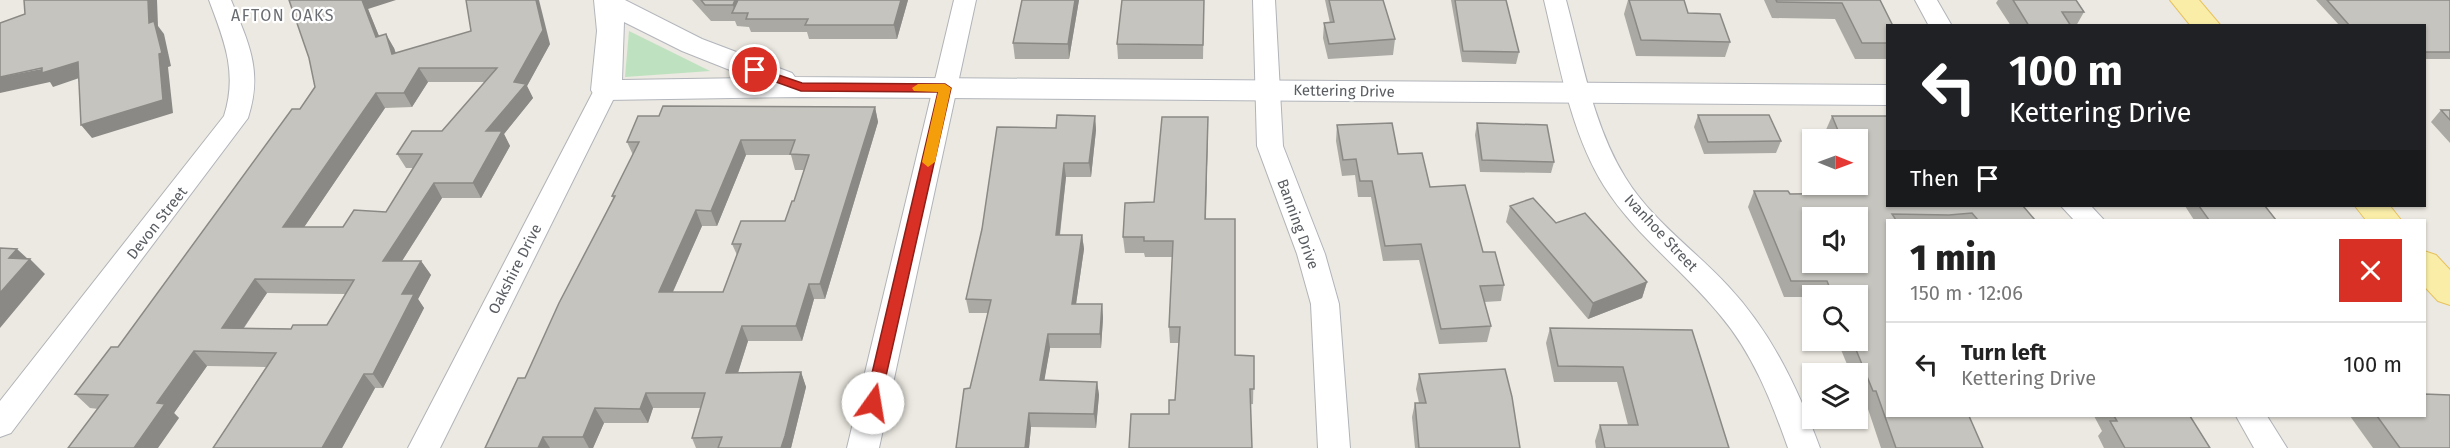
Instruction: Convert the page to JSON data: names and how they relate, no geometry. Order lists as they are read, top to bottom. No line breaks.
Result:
{"streets":{"street":["Kettering Drive","Devon Street","Banning Drive","Ivanhoe Street","Oakshire Drive"]},"crossings":[["Kettering Drive","Banning Drive"],["Kettering Drive","Ivanhoe Street"],["Kettering Drive","Oakshire Drive"]],"districts":["AFTON OAKS"],"north":"right","page":{"turn":["100 m","Kettering Drive"],"then":"Then","heading":["1 min","150 m · 12:06"],"list":[{"name":"Turn left","note":"Kettering Drive","value":"100 m"}]}}
